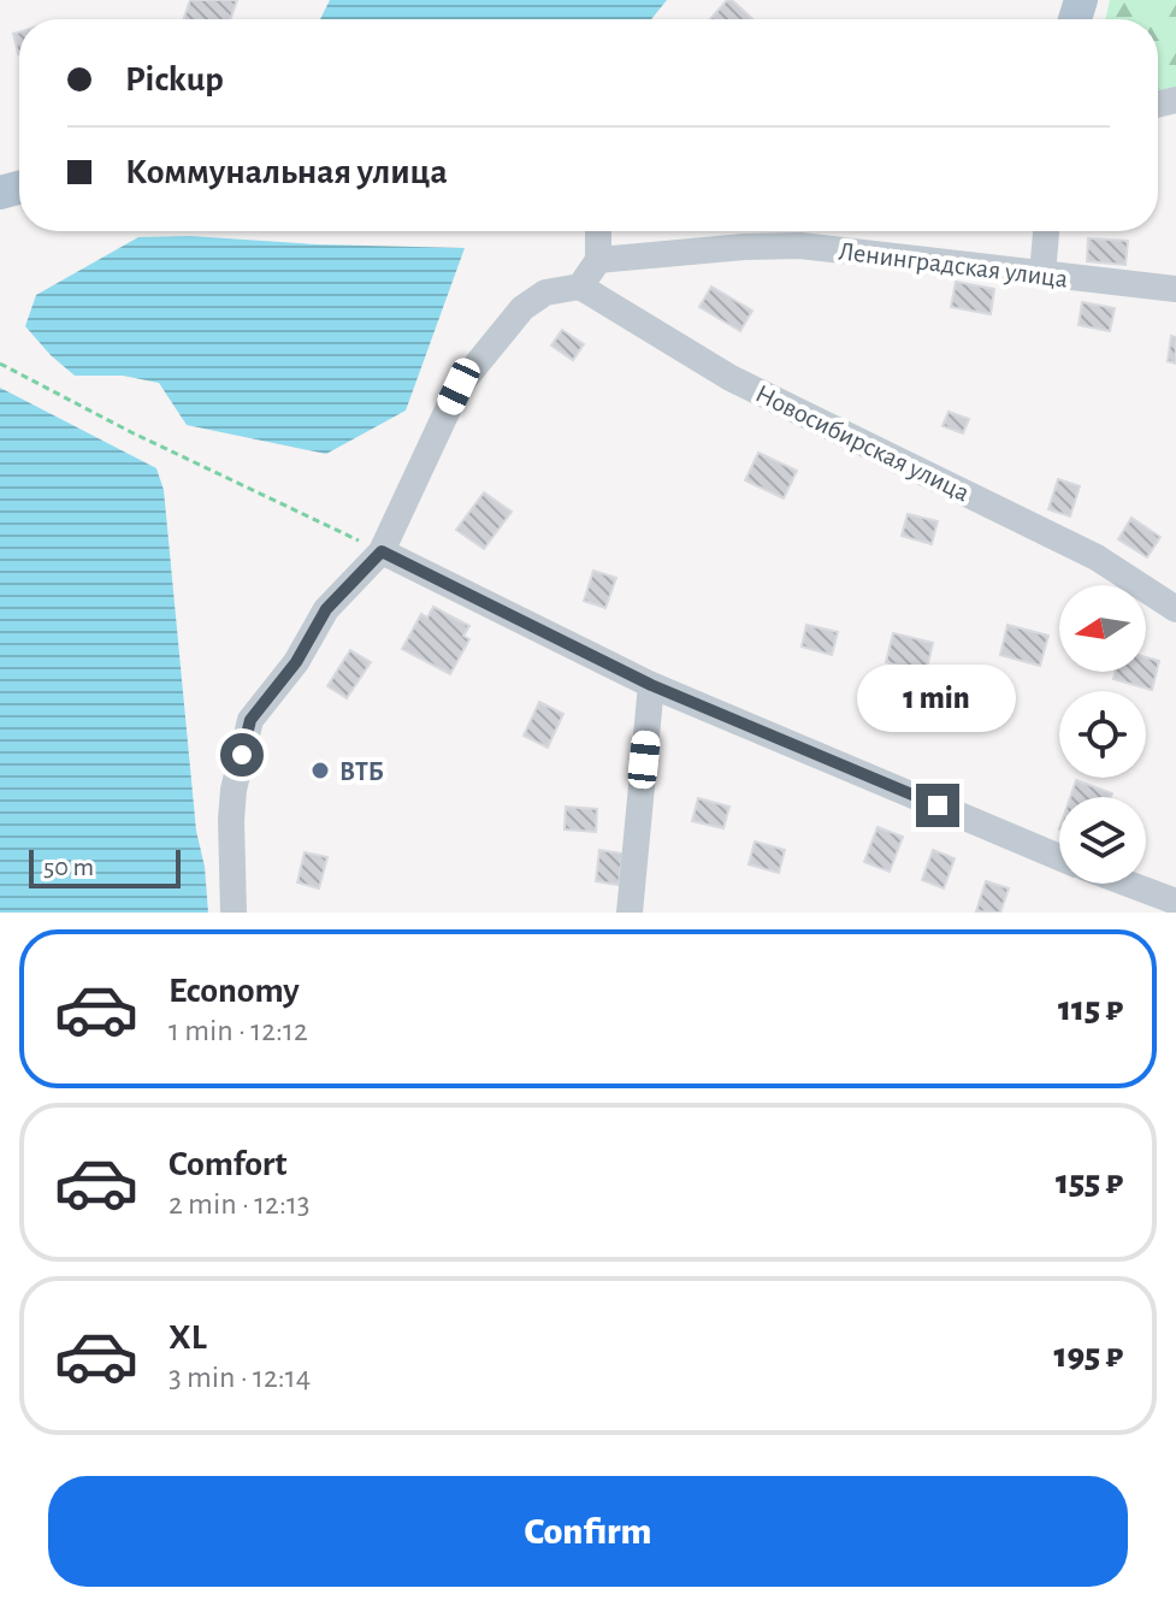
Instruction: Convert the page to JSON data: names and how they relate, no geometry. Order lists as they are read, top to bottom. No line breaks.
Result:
{"streets":{"street":["Ленинградская улица","Новосибирская улица"]},"places":["ВТБ"],"scale_bar":"50 m","north":"left","page":{"banner":["Pickup","Коммунальная улица"],"bubble":"1 min","scale":"50 m","list":[{"name":"Economy","note":"1 min · 12:12","value":"115 ₽"},{"name":"Comfort","note":"2 min · 12:13","value":"155 ₽"},{"name":"XL","note":"3 min · 12:14","value":"195 ₽"}],"buttons":"Confirm"}}
